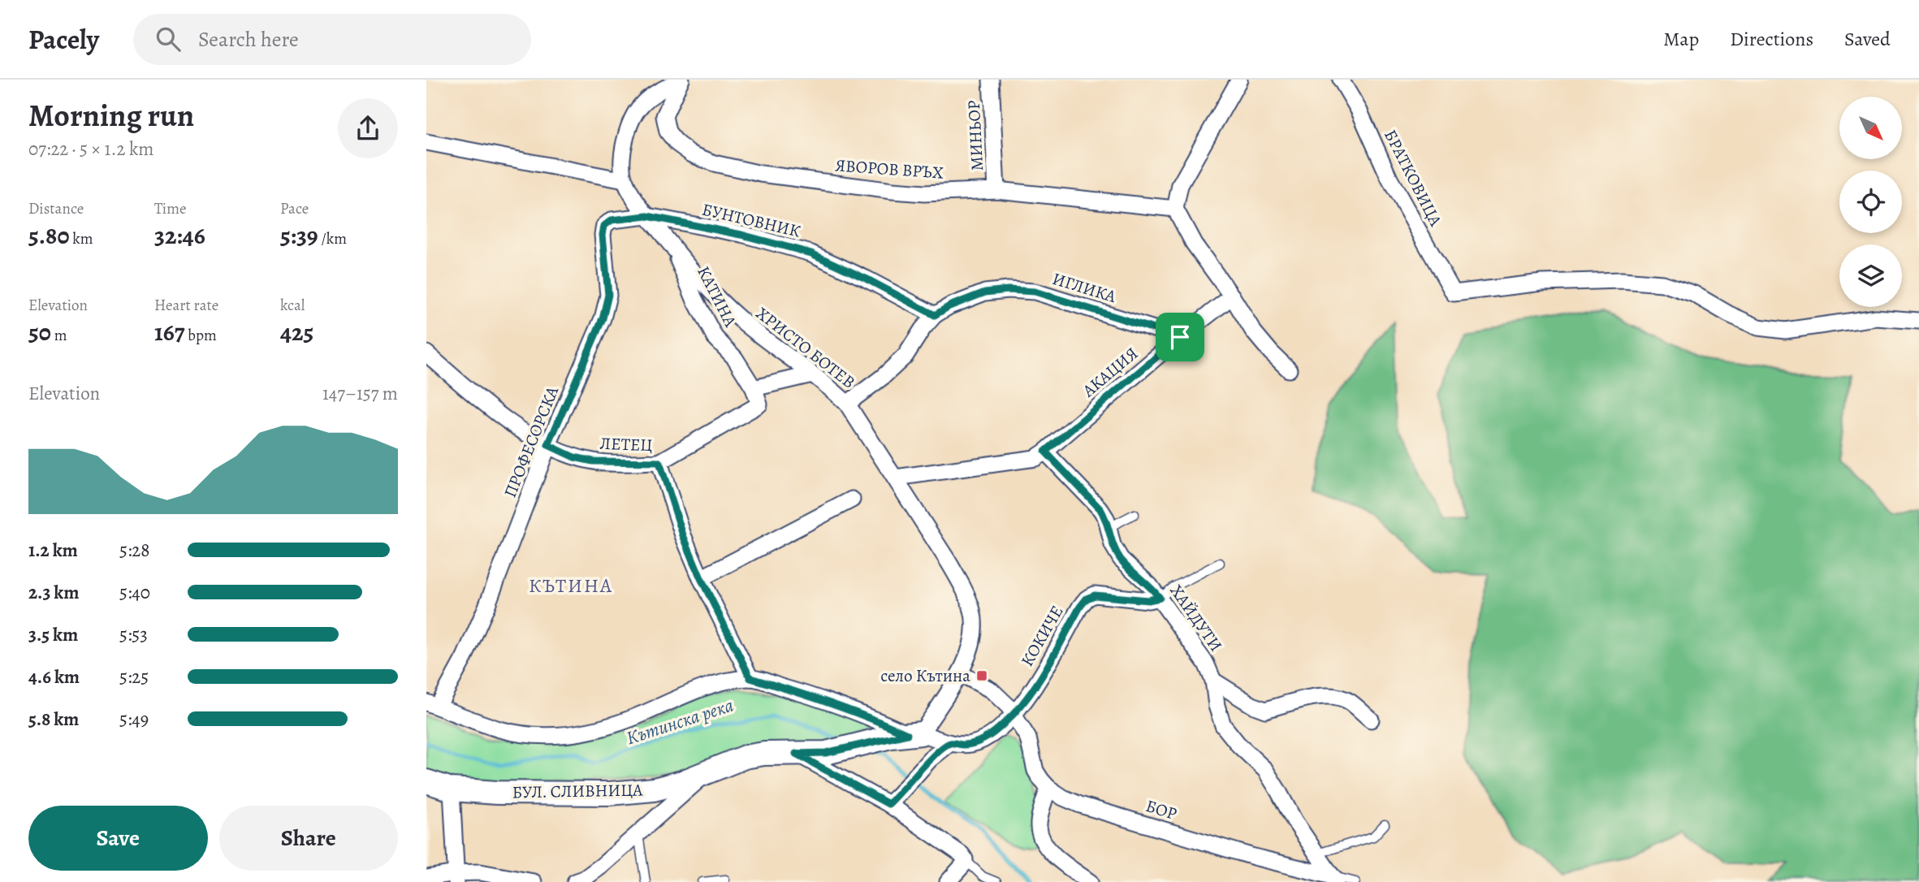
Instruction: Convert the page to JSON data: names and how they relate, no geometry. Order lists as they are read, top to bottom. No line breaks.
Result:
{"streets":{"street":["МИНЬОР","ЯВОРОВ ВРЪХ","БРАТКОВИЦА","БУНТОВНИК","ИГЛИКА","КАТИНА","ХРИСТО БОТЕВ","АКАЦИЯ","ПРОФЕСОРСКА","ЛЕТЕЦ","ХАЙДУТИ","КОКИЧЕ","БУЛ. СЛИВНИЦА","БОР"]},"crossings":[["МИНЬОР","ЯВОРОВ ВРЪХ"],["БУНТОВНИК","ИГЛИКА"],["БУНТОВНИК","ХРИСТО БОТЕВ"],["БУНТОВНИК","ПРОФЕСОРСКА"],["ИГЛИКА","ХРИСТО БОТЕВ"],["ИГЛИКА","АКАЦИЯ"],["КАТИНА","ХРИСТО БОТЕВ"],["ХРИСТО БОТЕВ","АКАЦИЯ"],["ХРИСТО БОТЕВ","ПРОФЕСОРСКА"],["АКАЦИЯ","ХАЙДУТИ"],["ПРОФЕСОРСКА","ЛЕТЕЦ"],["ХАЙДУТИ","КОКИЧЕ"],["ХАЙДУТИ","БОР"],["КОКИЧЕ","БОР"]],"districts":["КЪТИНА"],"water":["Кътинска река"],"places":{"transit":["село Кътина"]},"north":"bottom right","page":{"header":"Pacely","search":"Search here","nav":["Map","Directions","Saved"],"heading":["Morning run","07:22 · 5 × 1.2 km"],"stats":[["Distance","5.80 km"],["Time","32:46"],["Pace","5:39 /km"],["Elevation","50 m"],["Heart rate","167 bpm"],["kcal","425"]],"chart":["Elevation","147–157 m"],"list":[{"name":"1.2 km","note":"5:28"},{"name":"2.3 km","note":"5:40"},{"name":"3.5 km","note":"5:53"},{"name":"4.6 km","note":"5:25"},{"name":"5.8 km","note":"5:49"}],"buttons":["Save","Share"]}}
